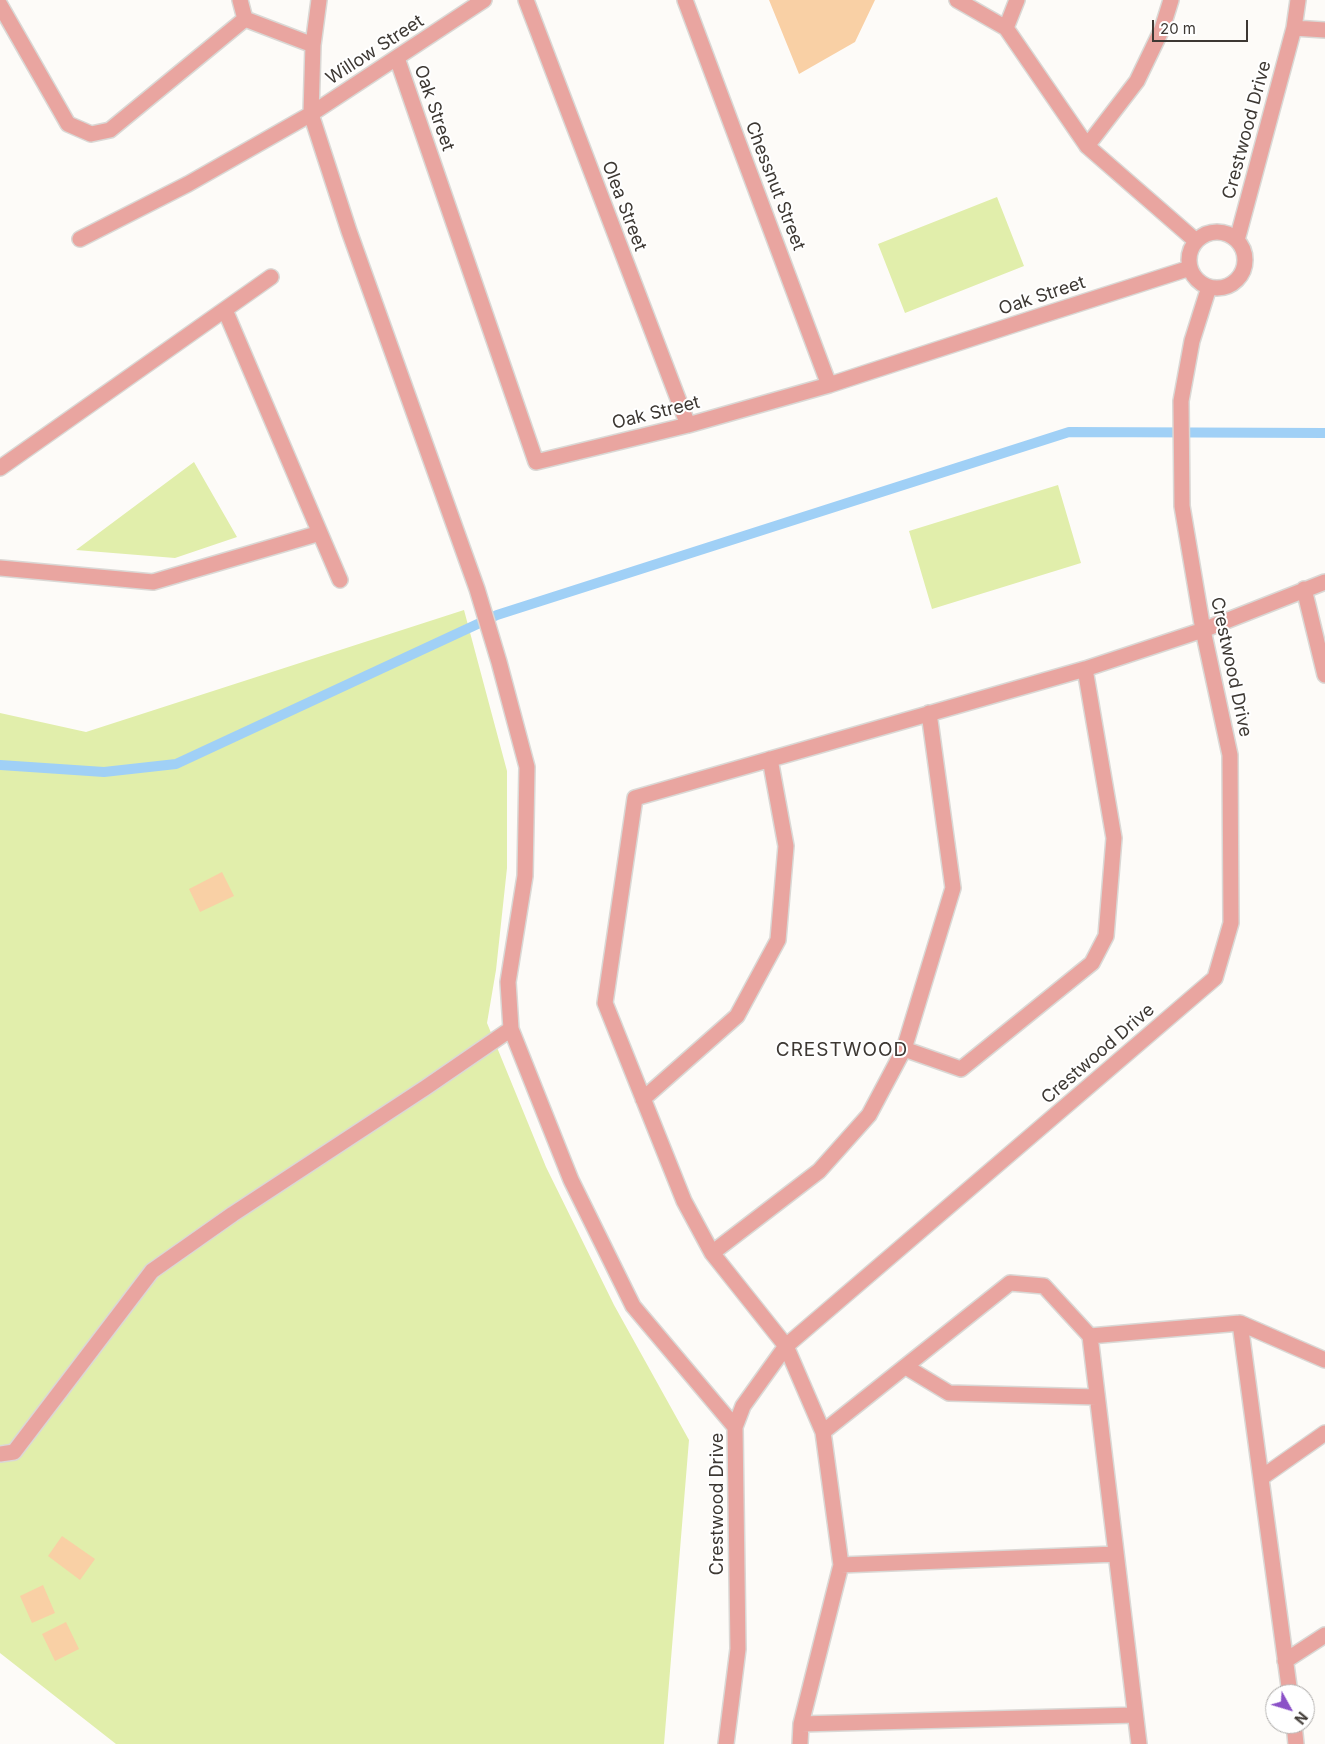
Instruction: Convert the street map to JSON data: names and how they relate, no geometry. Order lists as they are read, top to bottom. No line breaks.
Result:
{"streets":{"street":["Willow Street","Oak Street","Crestwood Drive","Chessnut Street","Olea Street"]},"crossings":[["Willow Street","Oak Street"],["Oak Street","Crestwood Drive"],["Oak Street","Chessnut Street"],["Oak Street","Olea Street"]],"districts":["CRESTWOOD"],"scale_bar":"20 m","north":"bottom right"}
